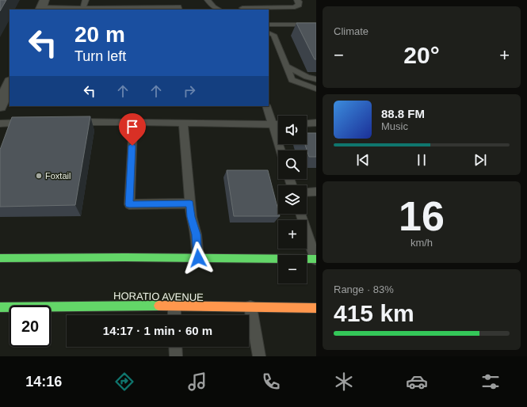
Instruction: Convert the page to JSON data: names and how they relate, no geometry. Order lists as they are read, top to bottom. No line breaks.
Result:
{"streets":{"main road":["HORATIO AVENUE"]},"places":["Foxtail"],"page":{"tile":["Climate",["16","km/h"],["Range · 83%","415 km"]],"turn":["20 m","Turn left"],"heat":["−","20°","+"],"song":["88.8 FM","Music"],"map_buttons":["+","−"],"limit":"20","trip":"14:17 · 1 min · 60 m","tabs":"14:16"}}
